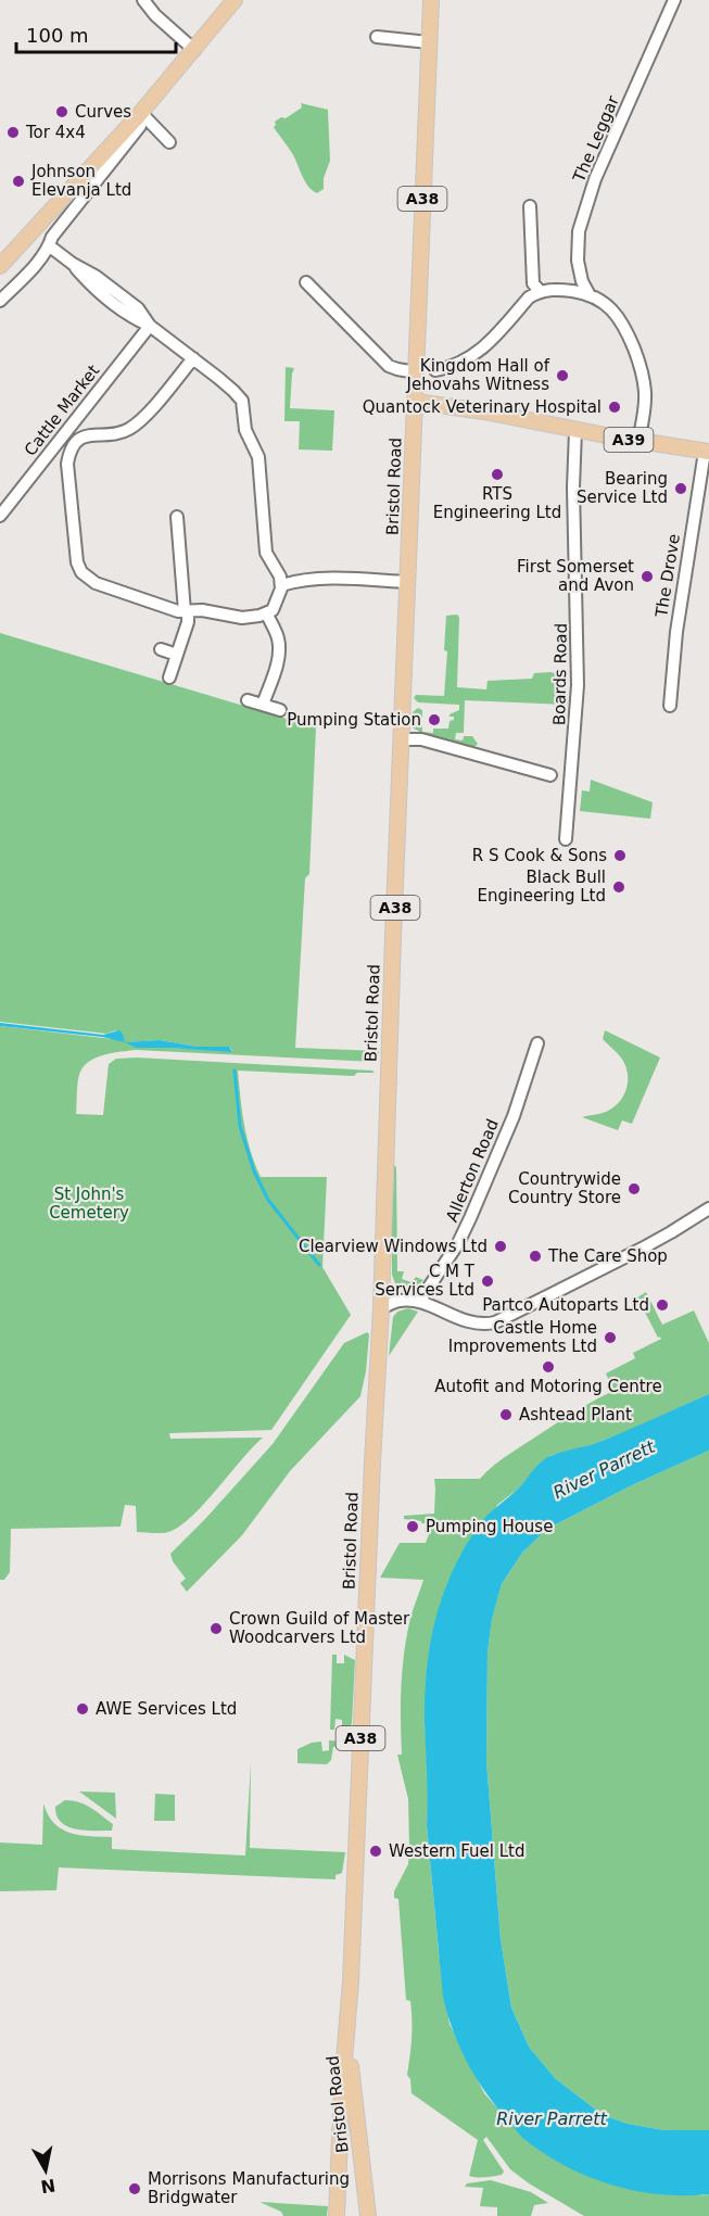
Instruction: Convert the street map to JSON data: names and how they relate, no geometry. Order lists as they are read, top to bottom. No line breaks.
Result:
{"streets":{"main road":["A38","A39","Bristol Road","The Drove"],"street":["The Leggar","Cattle Market","Boards Road","Allerton Road"]},"crossings":[["Bristol Road","The Drove"],["The Drove","Boards Road"]],"water":["River Parrett"],"parks":["St John's Cemetery"],"places":["Curves","Tor 4x4","Johnson Elevanja Ltd","Kingdom Hall of Jehovahs Witness","Quantock Veterinary Hospital","RTS Engineering Ltd","Bearing Service Ltd","First Somerset and Avon","Pumping Station","R S Cook & Sons","Black Bull Engineering Ltd","Countrywide Country Store","Clearview Windows Ltd","The Care Shop","C M T Services Ltd","Partco Autoparts Ltd","Castle Home Improvements Ltd","Autofit and Motoring Centre","Ashtead Plant","Pumping House","Crown Guild of Master Woodcarvers Ltd","AWE Services Ltd","Western Fuel Ltd","Morrisons Manufacturing Bridgwater"],"scale_bar":"100 m","north":"bottom"}
